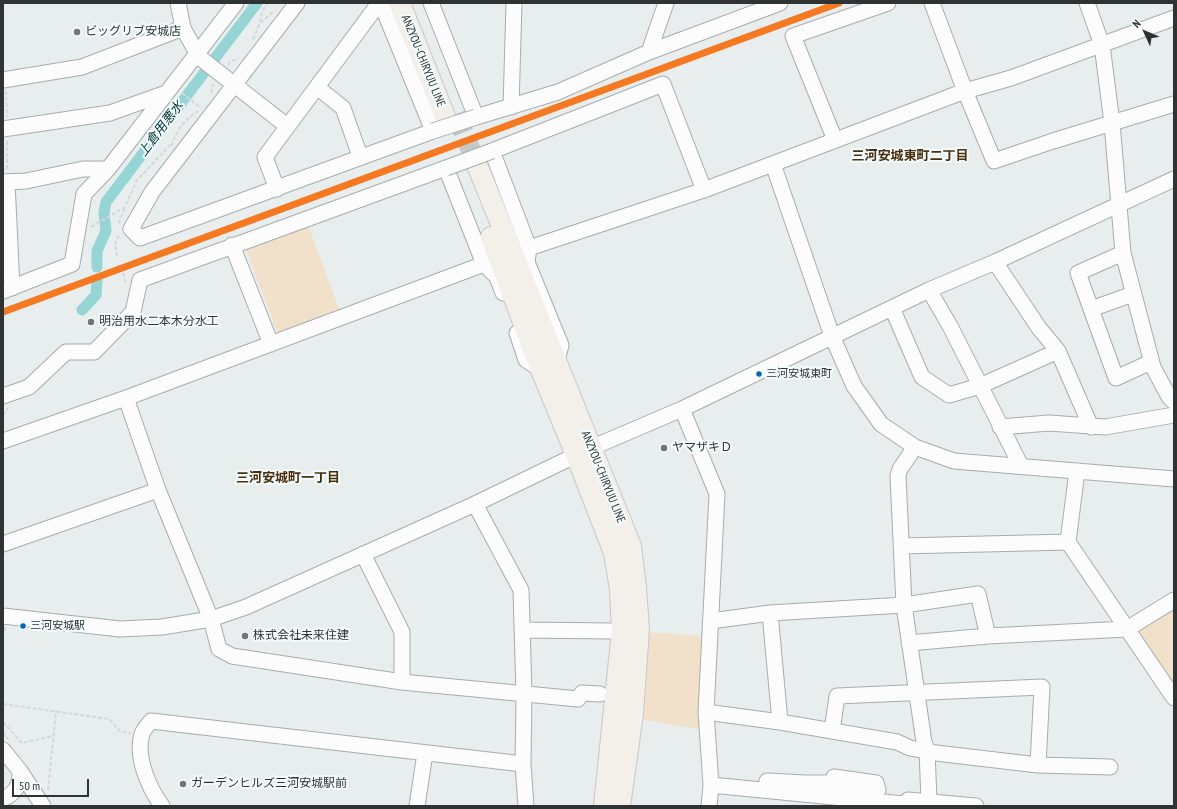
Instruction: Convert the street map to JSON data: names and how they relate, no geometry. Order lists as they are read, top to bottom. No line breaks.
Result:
{"streets":{"main road":["ANZYOU-CHIRYUU LINE"]},"districts":["三河安城東町二丁目","三河安城町一丁目"],"water":["上倉用悪水"],"places":["ビッグリブ安城店","明治用水二本木分水工","三河安城東町","ヤマザキＤ","三河安城駅","株式会社未来住建","ガーデンヒルズ三河安城駅前"],"scale_bar":"50 m","north":"top left"}
